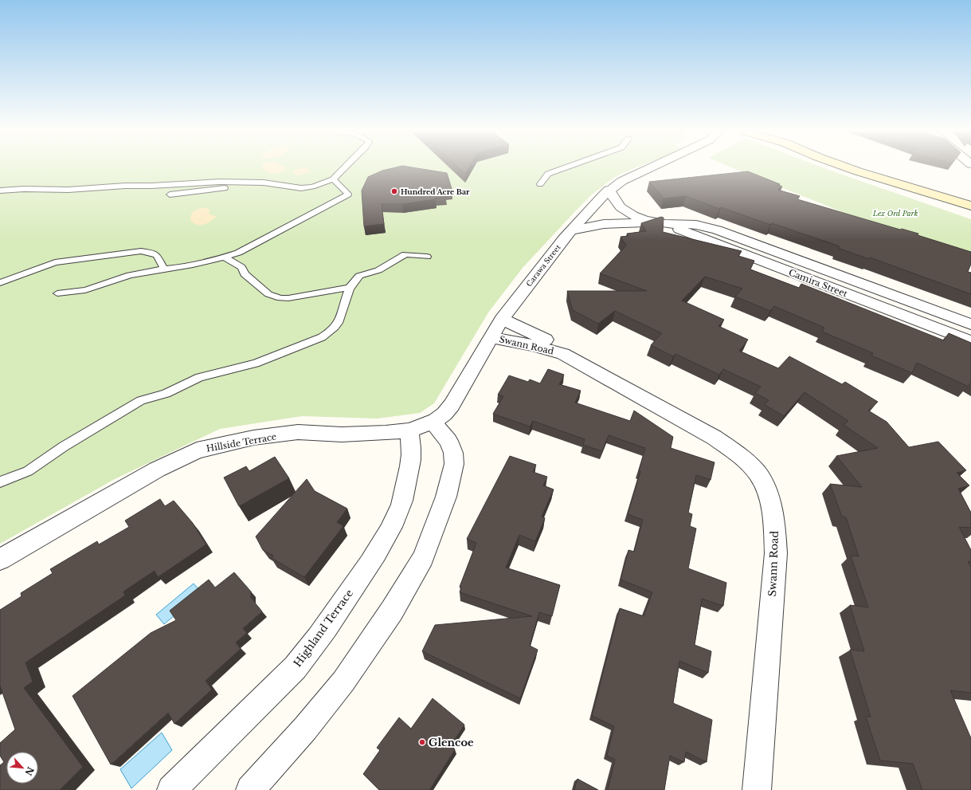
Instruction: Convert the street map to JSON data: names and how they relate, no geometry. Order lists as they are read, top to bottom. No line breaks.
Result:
{"streets":{"street":["Carawa Street","Camira Street","Swann Road","Hillside Terrace","Highland Terrace"]},"crossings":[["Carawa Street","Camira Street"],["Carawa Street","Swann Road"],["Carawa Street","Hillside Terrace"],["Hillside Terrace","Highland Terrace"]],"parks":["Lex Ord Park"],"places":["Hundred Acre Bar","Glencoe"],"north":"bottom right"}
